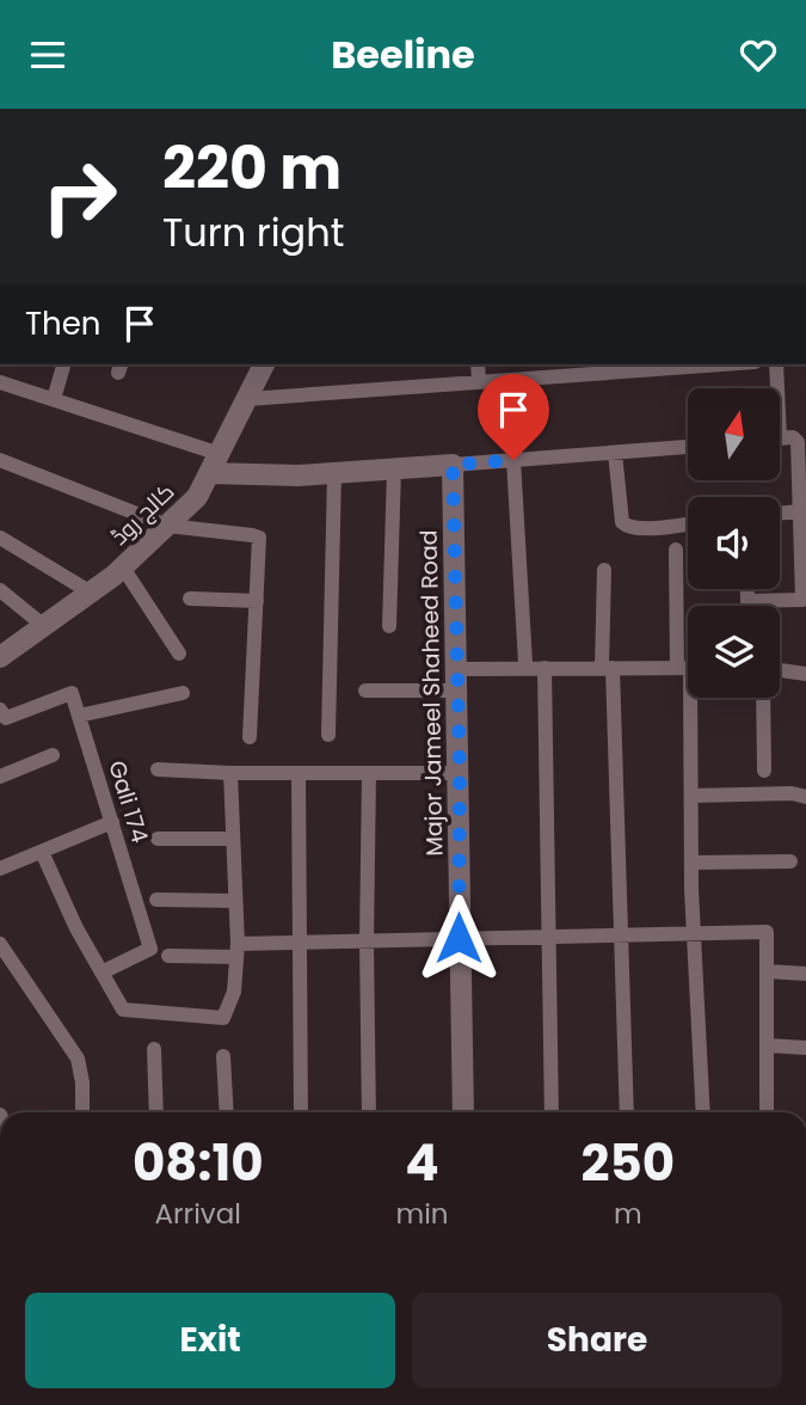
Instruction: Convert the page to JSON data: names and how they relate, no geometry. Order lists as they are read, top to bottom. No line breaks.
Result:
{"streets":{"street":["کالج روڈ","Major Jameel Shaheed Road","Gali 174"]},"north":"top","page":{"header":"Beeline","turn":["220 m","Turn right"],"then":"Then","eta":["08:10","Arrival","4","min","250","m"],"buttons":["Exit","Share"]}}
